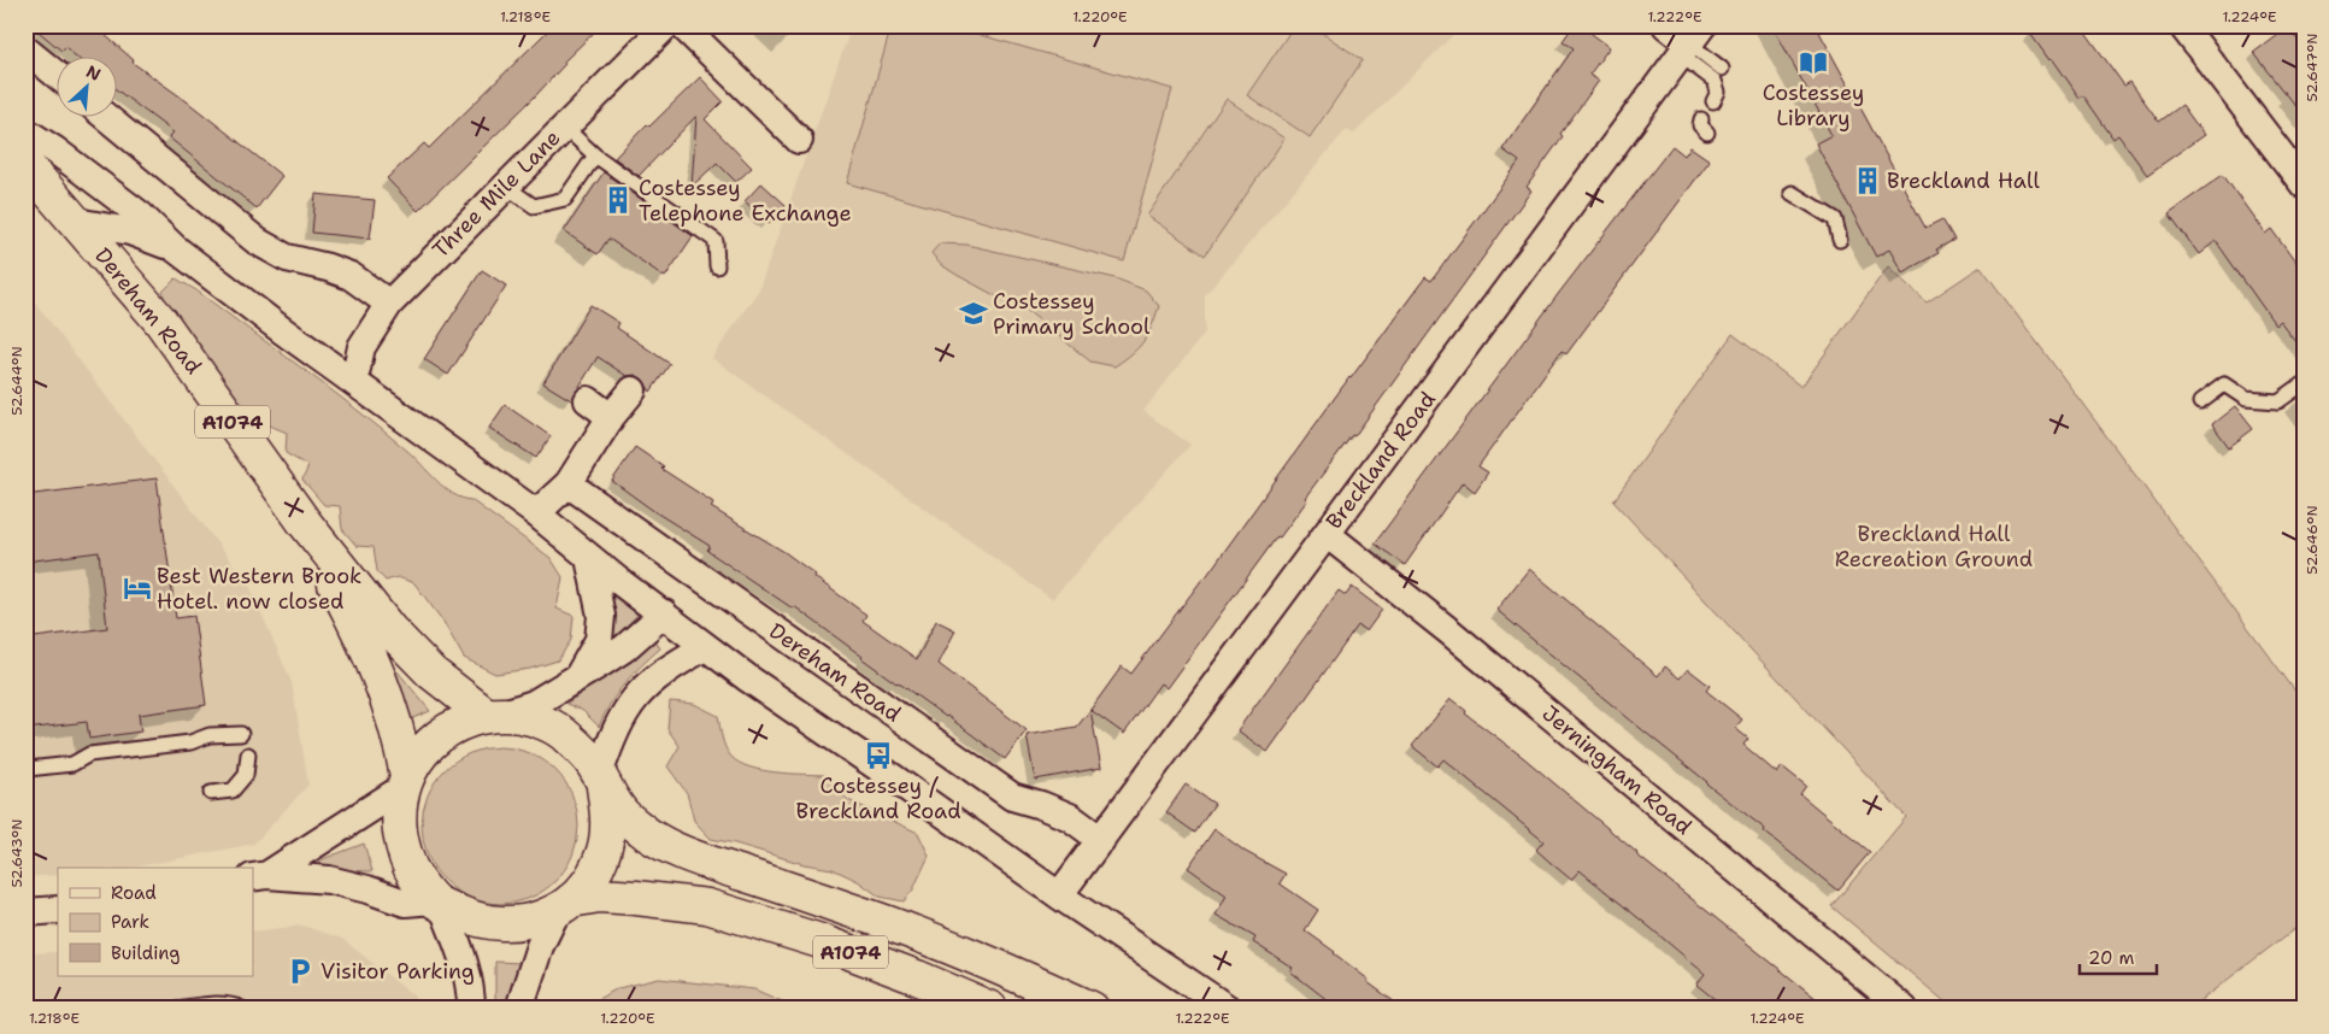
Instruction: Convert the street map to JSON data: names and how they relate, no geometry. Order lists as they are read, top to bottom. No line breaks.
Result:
{"streets":{"highway":["Dereham Road","A1074"],"street":["Three Mile Lane","Breckland Road","Jerningham Road"]},"crossings":[["Dereham Road","Breckland Road"],["Breckland Road","Jerningham Road"]],"parks":["Breckland Hall Recreation Ground"],"places":{"library":["Costessey Library"],"building":["Breckland Hall","Costessey Telephone Exchange"],"school or university":["Costessey Primary School"],"hotel":["Best Western Brook Hotel. now closed"],"bus stop":["Costessey / Breckland Road"],"parking":["Visitor Parking"]},"legend":["Road","Park","Building"],"scale_bar":"20 m","north":"top right","coordinates":["1.218°E","1.220°E","1.222°E","1.224°E","52.647°N","52.644°N","52.646°N","52.643°N"]}
